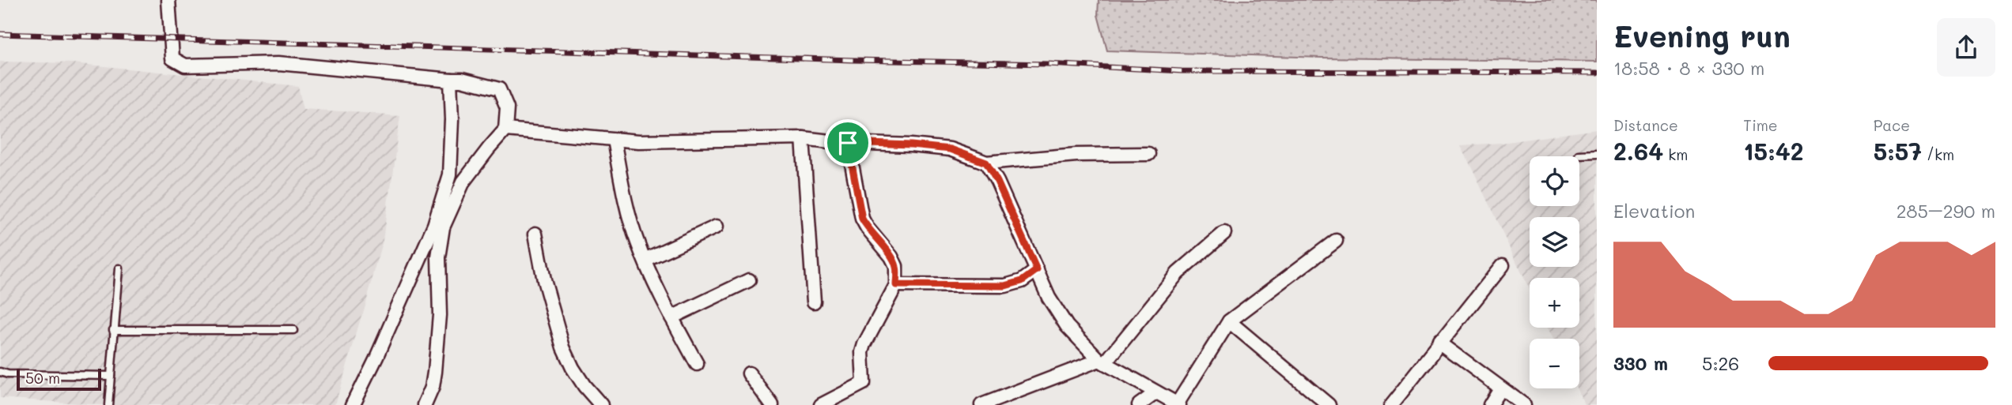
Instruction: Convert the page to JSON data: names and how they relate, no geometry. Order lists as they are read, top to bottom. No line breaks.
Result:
{"scale_bar":"50 m","page":{"heading":["Evening run","18:58 · 8 × 330 m"],"stats":[["Distance","2.64 km"],["Time","15:42"],["Pace","5:57 /km"]],"map_buttons":["+","−"],"chart":["Elevation","285–290 m"],"list":[{"name":"330 m","note":"5:26"}],"scale":"50 m"}}
